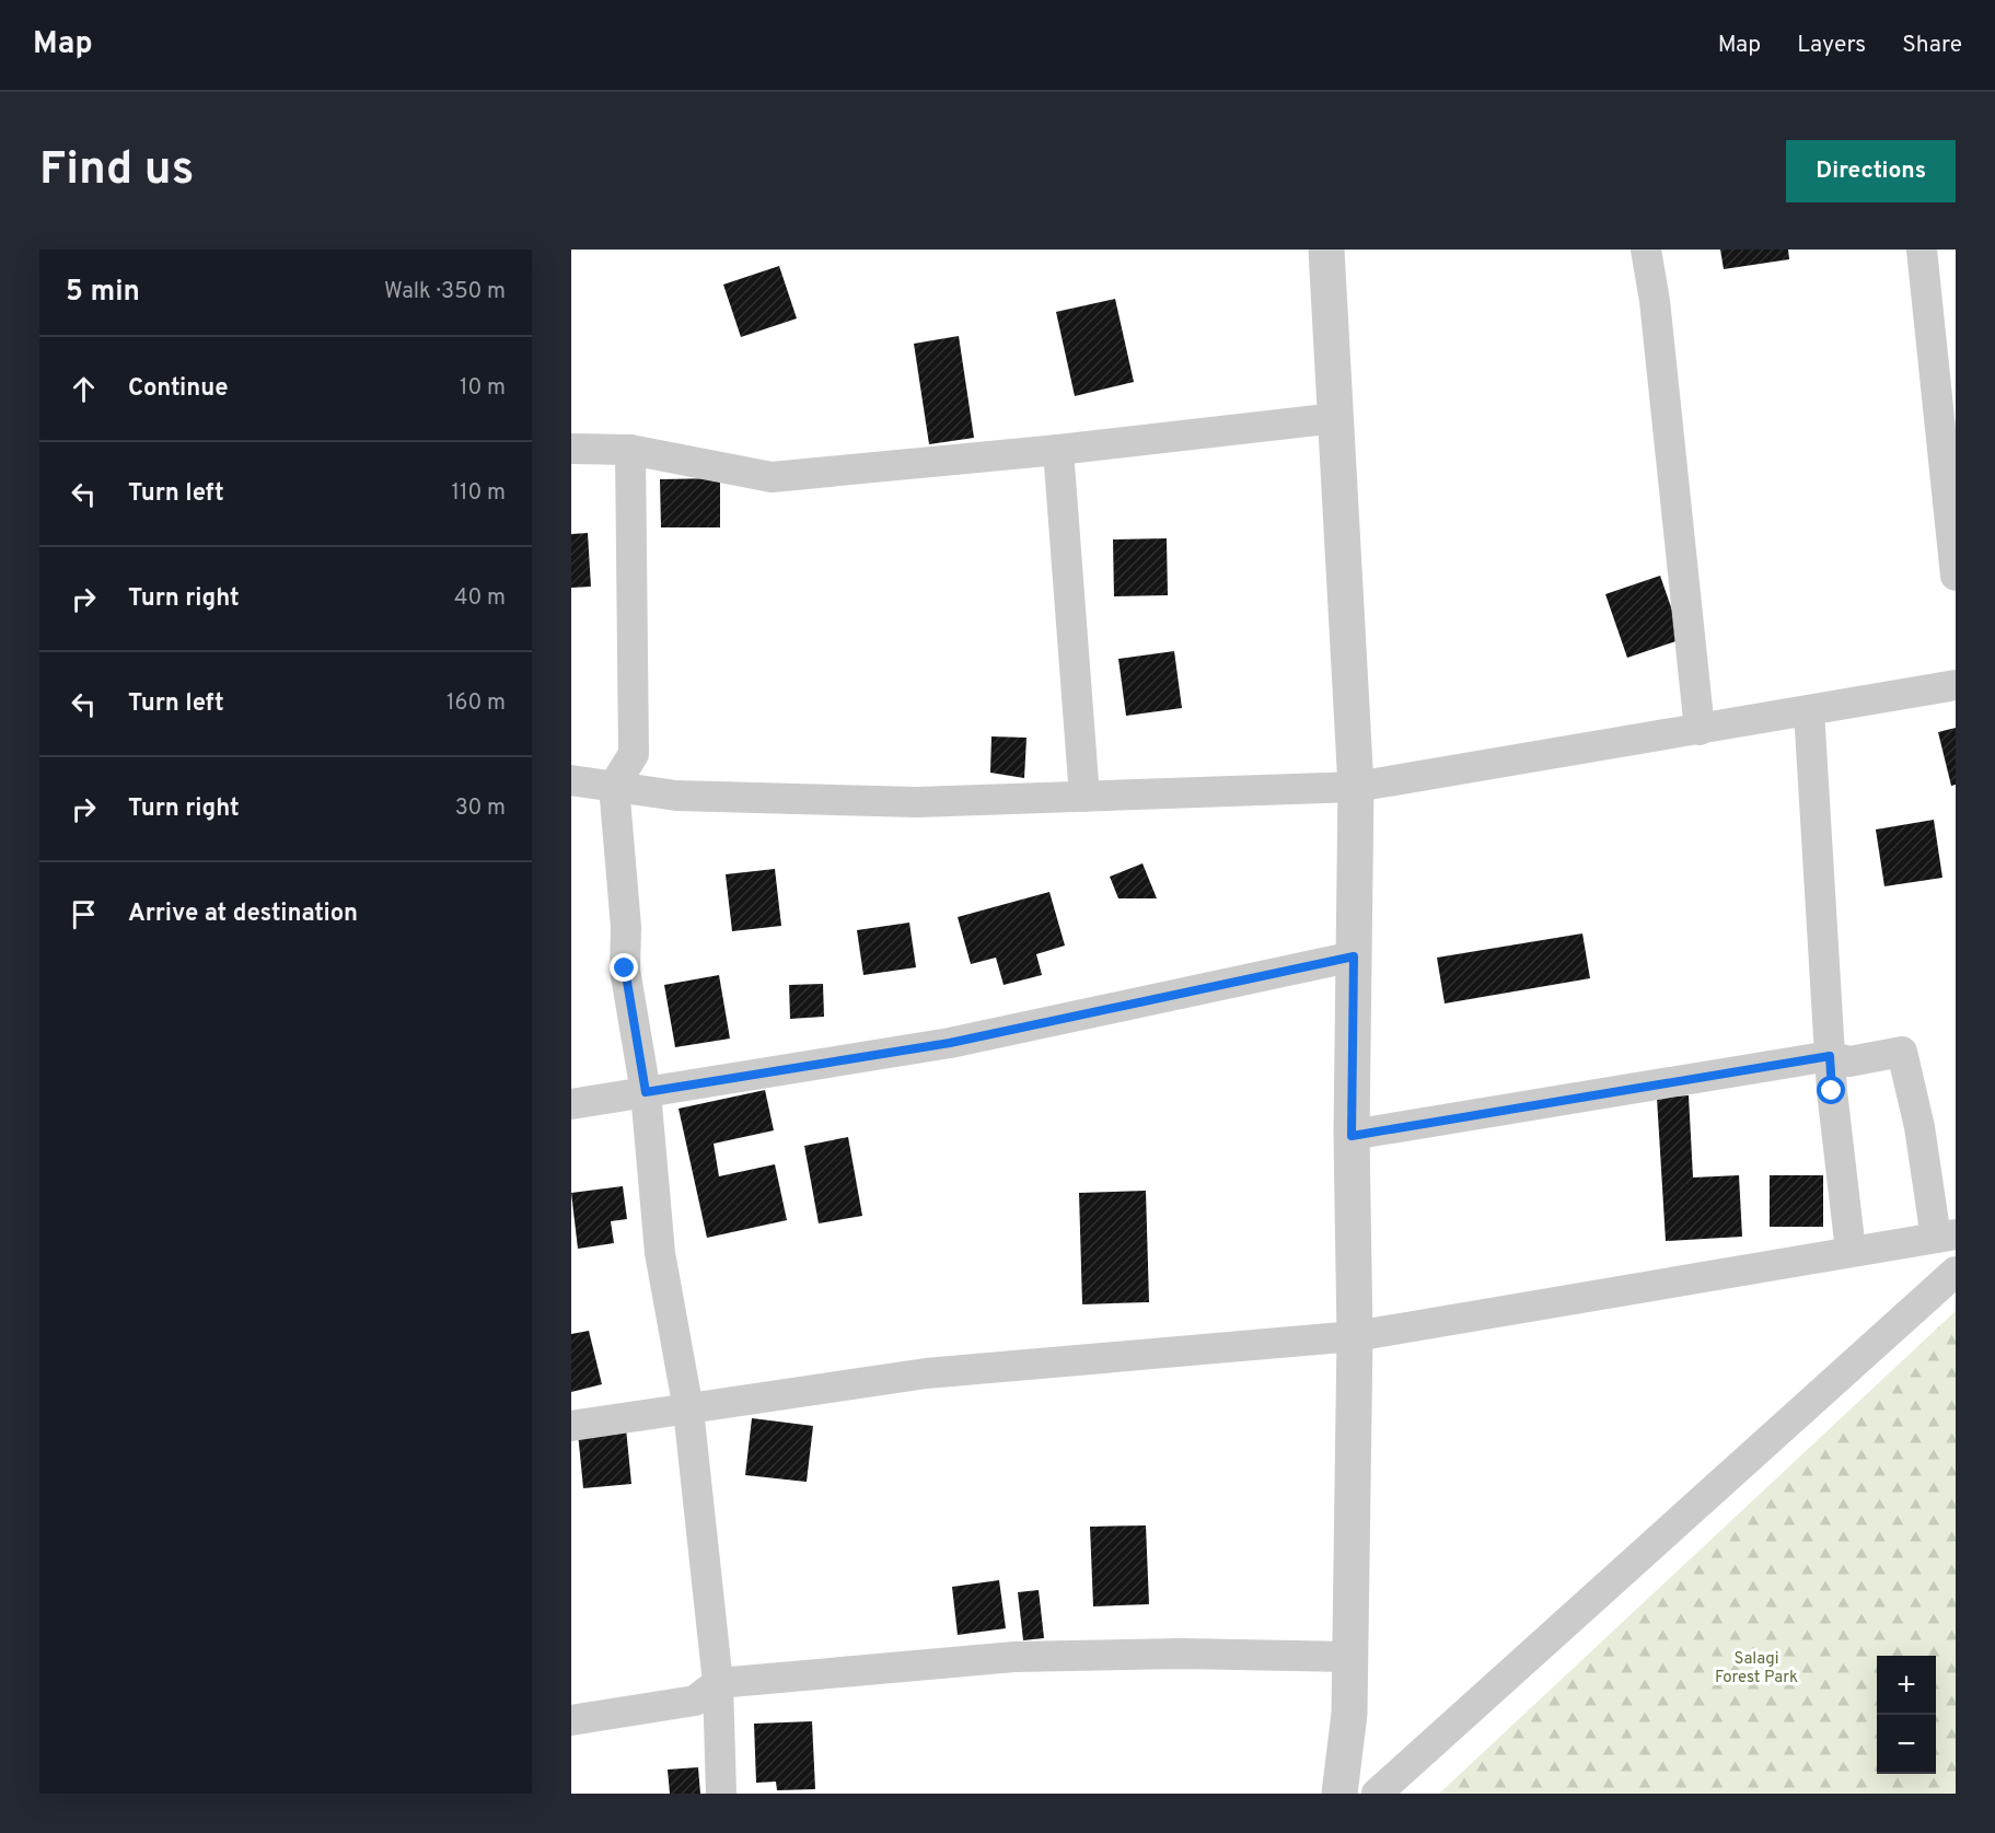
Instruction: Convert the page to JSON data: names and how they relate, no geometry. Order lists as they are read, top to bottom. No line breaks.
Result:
{"parks":["Salagi Forest Park"],"page":{"header":"Map","nav":["Map","Layers","Share"],"buttons":"Directions","title":"Find us","heading":["5 min","Walk · 350 m"],"list":[["Continue","10 m"],["Turn left","110 m"],["Turn right","40 m"],["Turn left","160 m"],["Turn right","30 m"],"Arrive at destination"],"map_buttons":["+","−"]}}
